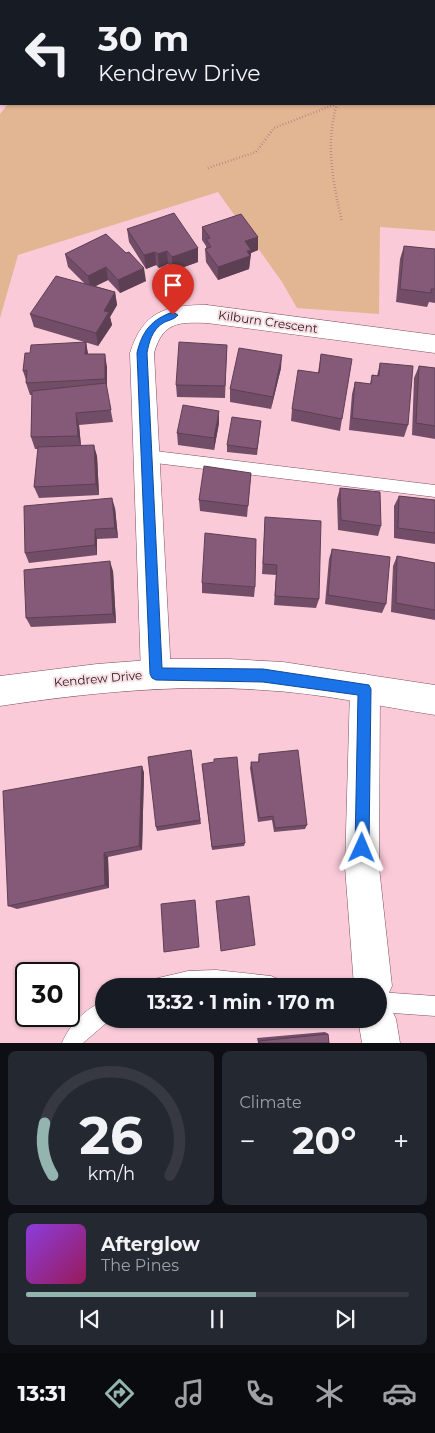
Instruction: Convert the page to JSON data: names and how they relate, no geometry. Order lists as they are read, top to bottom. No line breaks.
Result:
{"streets":{"street":["Kilburn Crescent","Kendrew Drive"]},"crossings":[["Kilburn Crescent","Kendrew Drive"]],"page":{"turn":["30 m","Kendrew Drive"],"limit":"30","trip":"13:32 · 1 min · 170 m","tile":"Climate","heat":["−","20°","+"],"song":["Afterglow","The Pines"],"tabs":"13:31","gauge":["26","km/h"]}}
